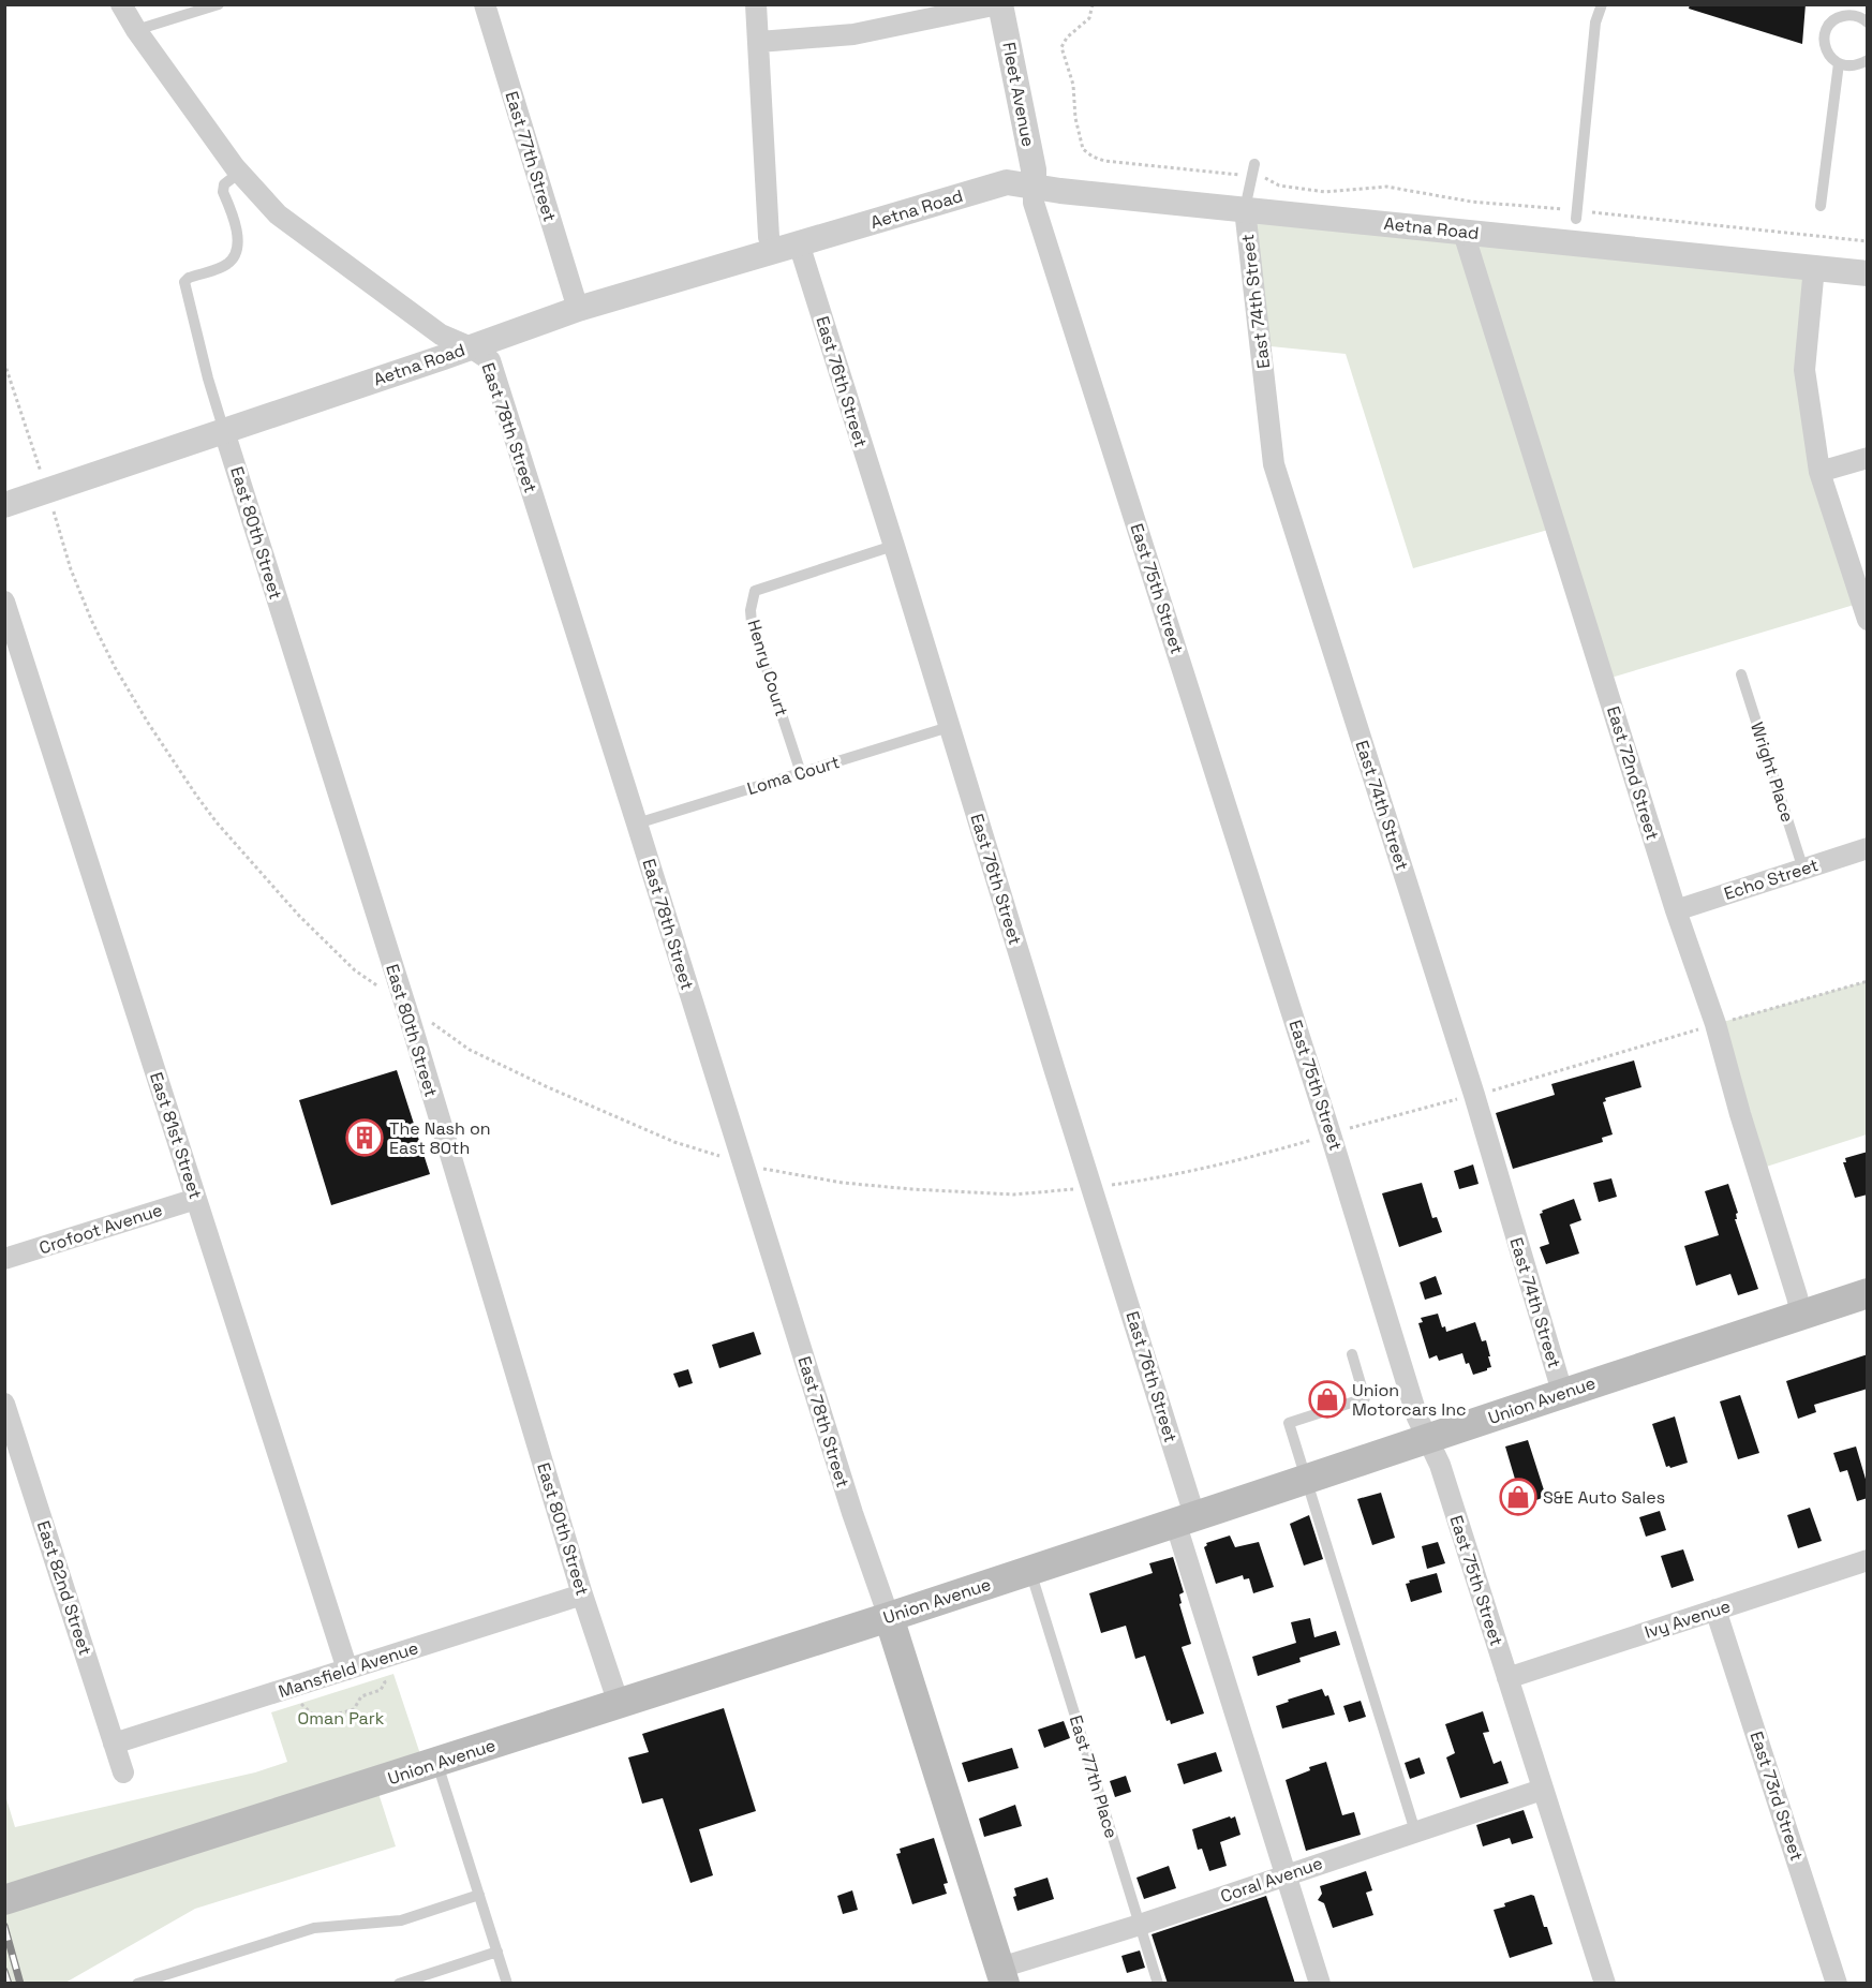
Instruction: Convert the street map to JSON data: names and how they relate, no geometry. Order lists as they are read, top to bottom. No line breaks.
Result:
{"streets":{"main road":["East 78th Street","Union Avenue"],"street":["Fleet Avenue","East 77th Street","Aetna Road","East 74th Street","East 76th Street","East 80th Street","East 75th Street","East 72nd Street","Echo Street","East 81st Street","Crofoot Avenue","East 82nd Street","Ivy Avenue","Mansfield Avenue","East 73rd Street","Coral Avenue"],"lane":["Henry Court","Wright Place","Loma Court","East 77th Place"]},"crossings":[["Fleet Avenue","Aetna Road"],["Fleet Avenue","East 75th Street"],["East 77th Street","Aetna Road"],["Aetna Road","East 74th Street"],["Aetna Road","East 76th Street"],["Aetna Road","East 78th Street"],["Aetna Road","East 80th Street"],["Aetna Road","East 75th Street"],["Aetna Road","East 72nd Street"],["East 74th Street","Union Avenue"],["East 76th Street","Henry Court"],["East 76th Street","Loma Court"],["East 76th Street","Union Avenue"],["East 76th Street","Coral Avenue"],["East 78th Street","Loma Court"],["East 78th Street","Union Avenue"],["East 78th Street","Coral Avenue"],["East 80th Street","Union Avenue"],["East 80th Street","Mansfield Avenue"],["East 75th Street","Union Avenue"],["East 75th Street","Ivy Avenue"],["East 75th Street","Coral Avenue"],["Henry Court","Loma Court"],["Wright Place","Echo Street"],["East 72nd Street","Echo Street"],["East 72nd Street","Union Avenue"],["East 81st Street","Crofoot Avenue"],["East 81st Street","Mansfield Avenue"],["Union Avenue","East 77th Place"],["East 82nd Street","Mansfield Avenue"],["Ivy Avenue","East 73rd Street"],["East 77th Place","Coral Avenue"]],"parks":["Oman Park"],"places":{"building":["The Nash on East 80th"],"shop":["Union Motorcars Inc","S&E Auto Sales"]}}
